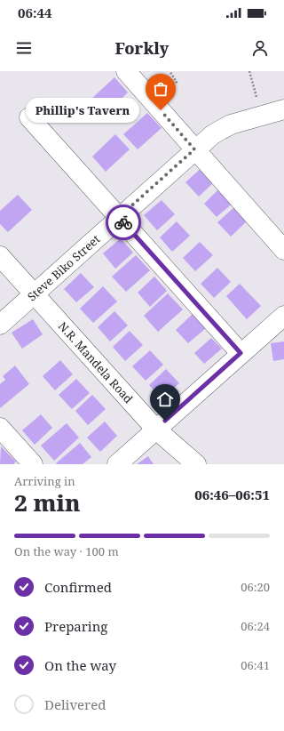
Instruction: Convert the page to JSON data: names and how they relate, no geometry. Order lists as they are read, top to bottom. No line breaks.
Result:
{"streets":{"street":["Steve Biko Street","N.R. Mandela Road"]},"crossings":[["Steve Biko Street","N.R. Mandela Road"]],"places":["Phillip's Tavern"],"page":{"status":"06:44","header":"Forkly","bubble":"Phillip's Tavern","heading":["2 min","Arriving in","06:46–06:51"],"bar":"On the way · 100 m","list":[["Confirmed","06:20"],["Preparing","06:24"],["On the way","06:41"],"Delivered"]}}
